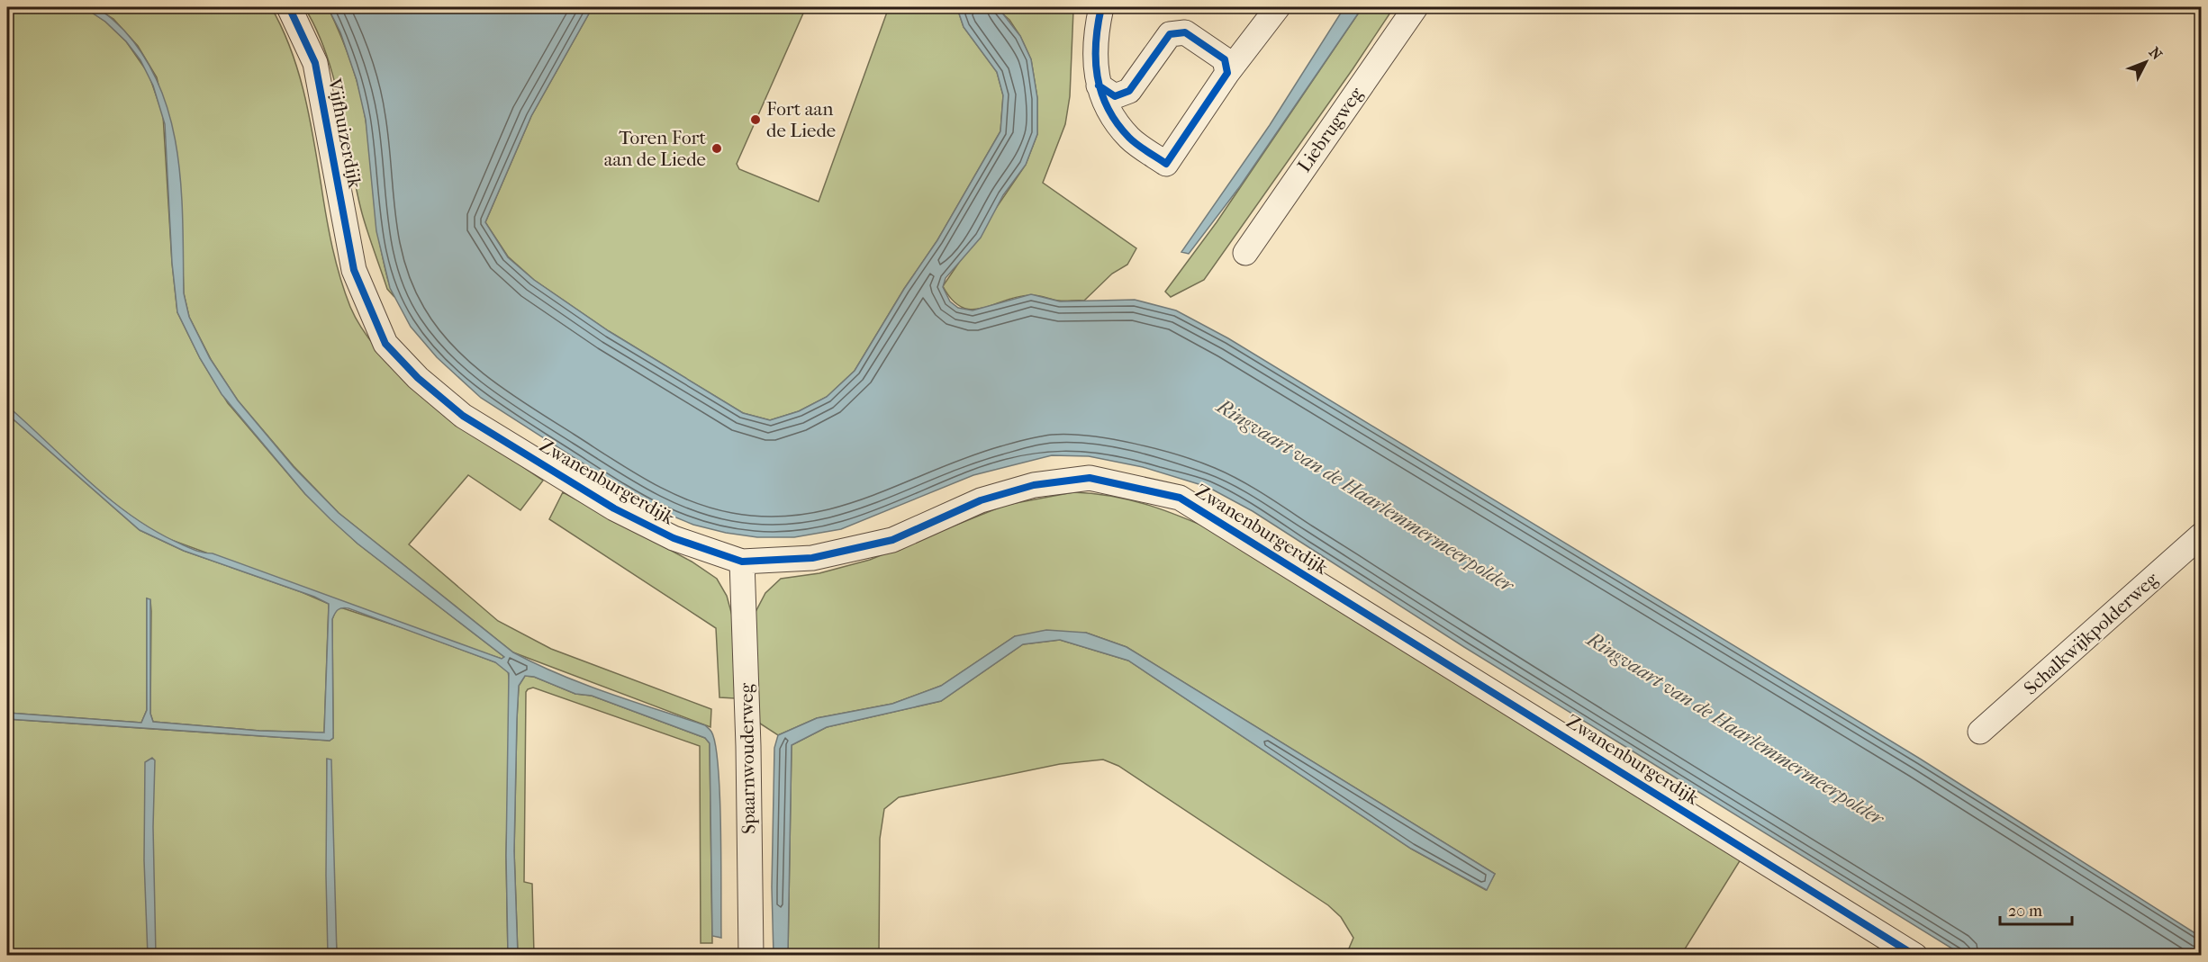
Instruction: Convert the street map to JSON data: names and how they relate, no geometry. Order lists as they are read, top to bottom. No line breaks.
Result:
{"streets":{"street":["Liebrugweg","Vijfhuizerdijk","Zwanenburgerdijk","Schalkwijkpolderweg","Spaarnwouderweg"]},"crossings":[["Vijfhuizerdijk","Zwanenburgerdijk"],["Zwanenburgerdijk","Spaarnwouderweg"]],"water":["Ringvaart van de Haarlemmermeerpolder"],"places":["Fort aan de Liede","Toren Fort aan de Liede"],"scale_bar":"20 m","north":"top right"}
